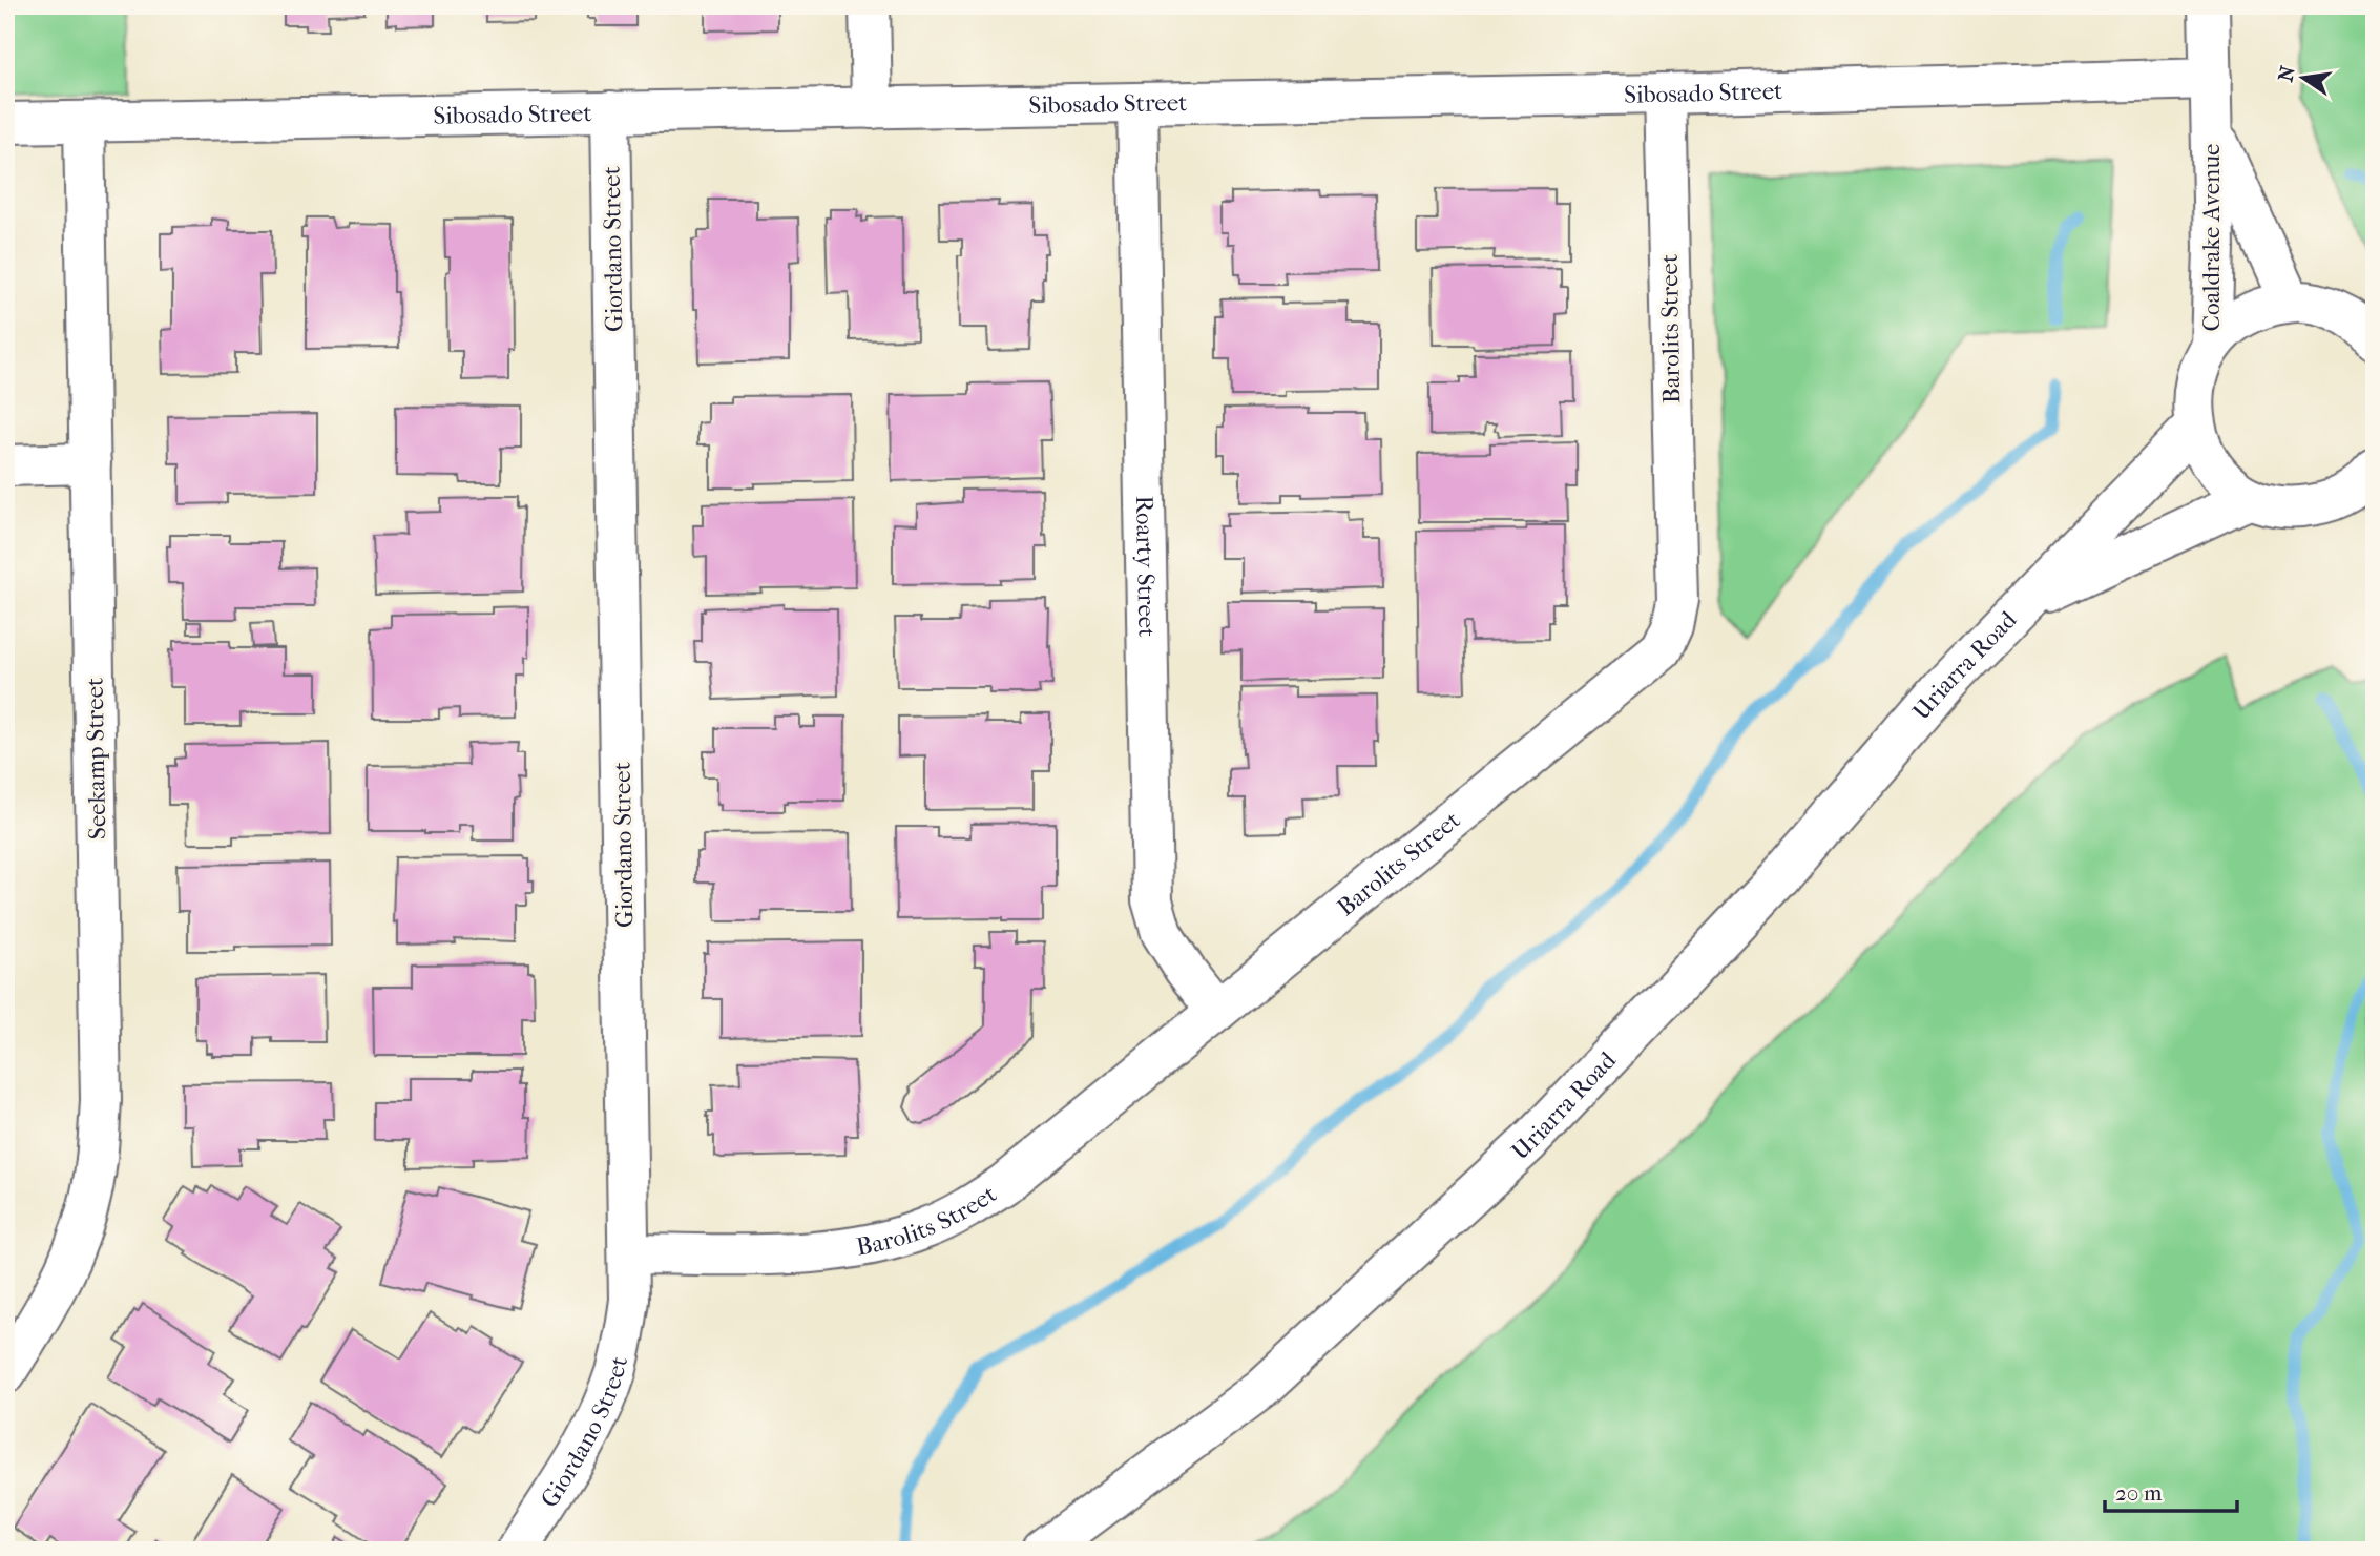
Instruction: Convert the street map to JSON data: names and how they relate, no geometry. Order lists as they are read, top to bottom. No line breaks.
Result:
{"streets":{"street":["Sibosado Street","Coaldrake Avenue","Giordano Street","Barolits Street","Roarty Street","Uriarra Road","Seekamp Street"]},"crossings":[["Sibosado Street","Coaldrake Avenue"],["Sibosado Street","Giordano Street"],["Sibosado Street","Barolits Street"],["Sibosado Street","Roarty Street"],["Sibosado Street","Seekamp Street"],["Giordano Street","Barolits Street"],["Barolits Street","Roarty Street"]],"scale_bar":"20 m","north":"left"}
